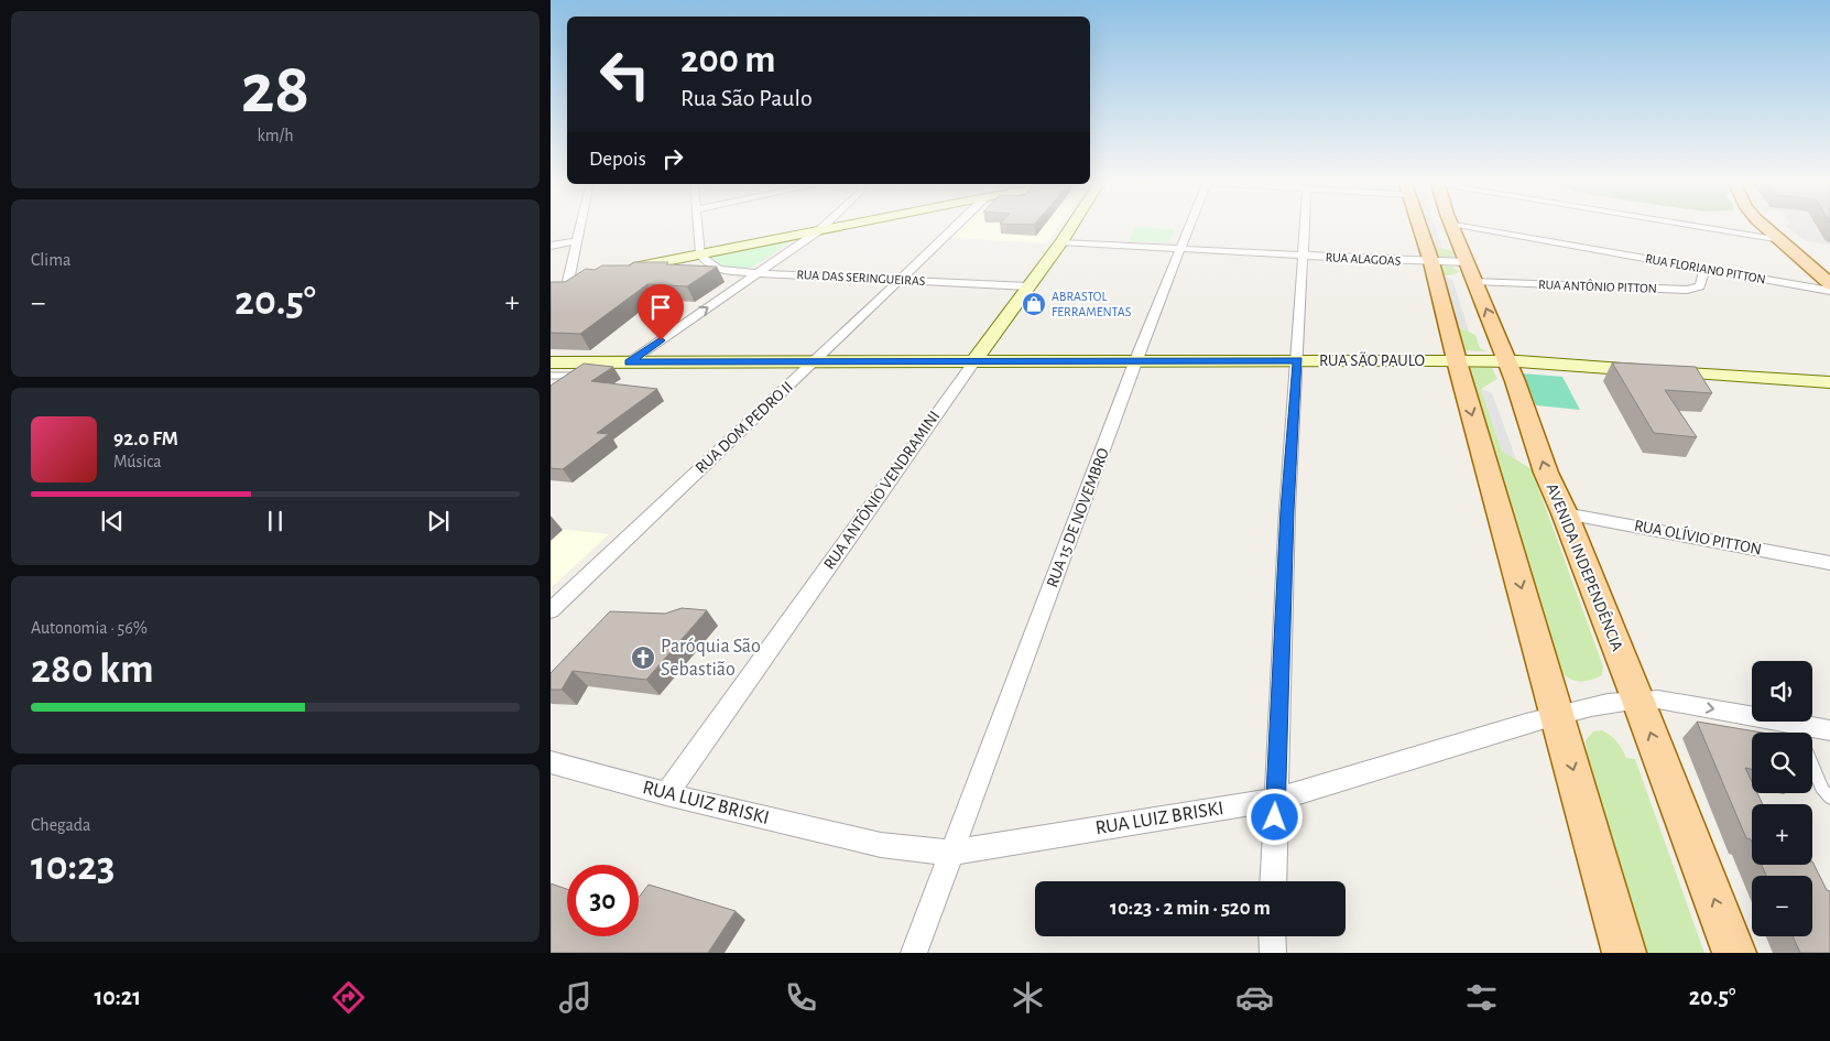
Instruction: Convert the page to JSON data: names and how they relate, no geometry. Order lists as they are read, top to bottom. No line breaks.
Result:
{"streets":{"main road":["AVENIDA INDEPENDÊNCIA"],"street":["RUA ALAGOAS","RUA FLORIANO PITTON","RUA DAS SERINGUEIRAS","RUA ANTÔNIO PITTON","RUA SÃO PAULO","RUA DOM PEDRO II","RUA ANTÔNIO VENDRAMINI","RUA 15 DE NOVEMBRO","RUA OLÍVIO PITTON","RUA LUIZ BRISKI"]},"crossings":[["RUA ALAGOAS","RUA ANTÔNIO VENDRAMINI"],["RUA ALAGOAS","RUA 15 DE NOVEMBRO"],["RUA ALAGOAS","AVENIDA INDEPENDÊNCIA"],["RUA FLORIANO PITTON","RUA ANTÔNIO PITTON"],["RUA DAS SERINGUEIRAS","RUA DOM PEDRO II"],["RUA DAS SERINGUEIRAS","RUA ANTÔNIO VENDRAMINI"],["RUA ANTÔNIO PITTON","AVENIDA INDEPENDÊNCIA"],["RUA SÃO PAULO","RUA DOM PEDRO II"],["RUA SÃO PAULO","RUA ANTÔNIO VENDRAMINI"],["RUA SÃO PAULO","RUA 15 DE NOVEMBRO"],["RUA SÃO PAULO","AVENIDA INDEPENDÊNCIA"],["RUA ANTÔNIO VENDRAMINI","RUA LUIZ BRISKI"],["RUA 15 DE NOVEMBRO","RUA LUIZ BRISKI"],["RUA OLÍVIO PITTON","AVENIDA INDEPENDÊNCIA"],["AVENIDA INDEPENDÊNCIA","RUA LUIZ BRISKI"]],"places":{"shop":["ABRASTOL FERRAMENTAS"],"church":["Paróquia São Sebastião"]},"page":{"tile":[["28","km/h"],"Clima",["Autonomia · 56%","280 km"],["Chegada","10:23"]],"turn":["200 m","Rua São Paulo"],"then":"Depois","heat":["−","20.5°","+"],"song":["92.0 FM","Música"],"map_buttons":["+","−"],"limit":"30","trip":"10:23 · 2 min · 520 m","tabs":["10:21","20.5°"]}}
